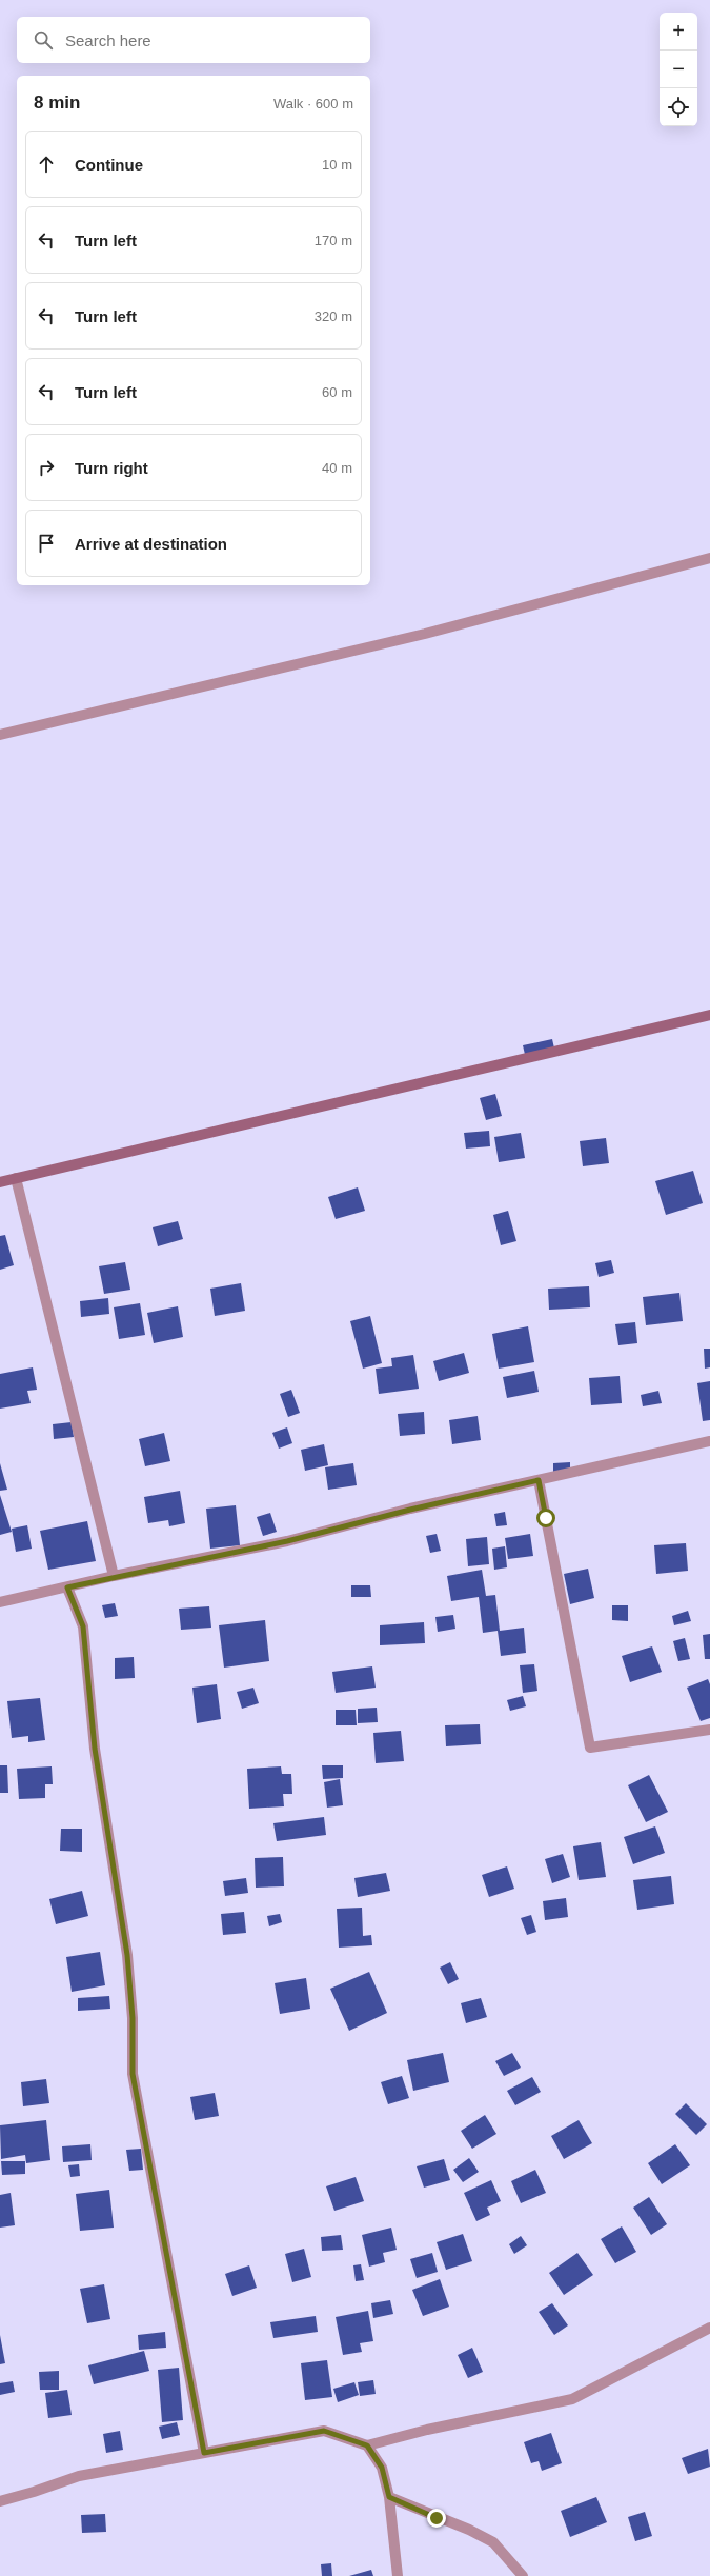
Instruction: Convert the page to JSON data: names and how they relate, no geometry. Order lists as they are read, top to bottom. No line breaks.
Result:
{"page":{"map_buttons":["+","−"],"search":"Search here","heading":["8 min","Walk · 600 m"],"list":[["Continue","10 m"],["Turn left","170 m"],["Turn left","320 m"],["Turn left","60 m"],["Turn right","40 m"],"Arrive at destination"]}}
